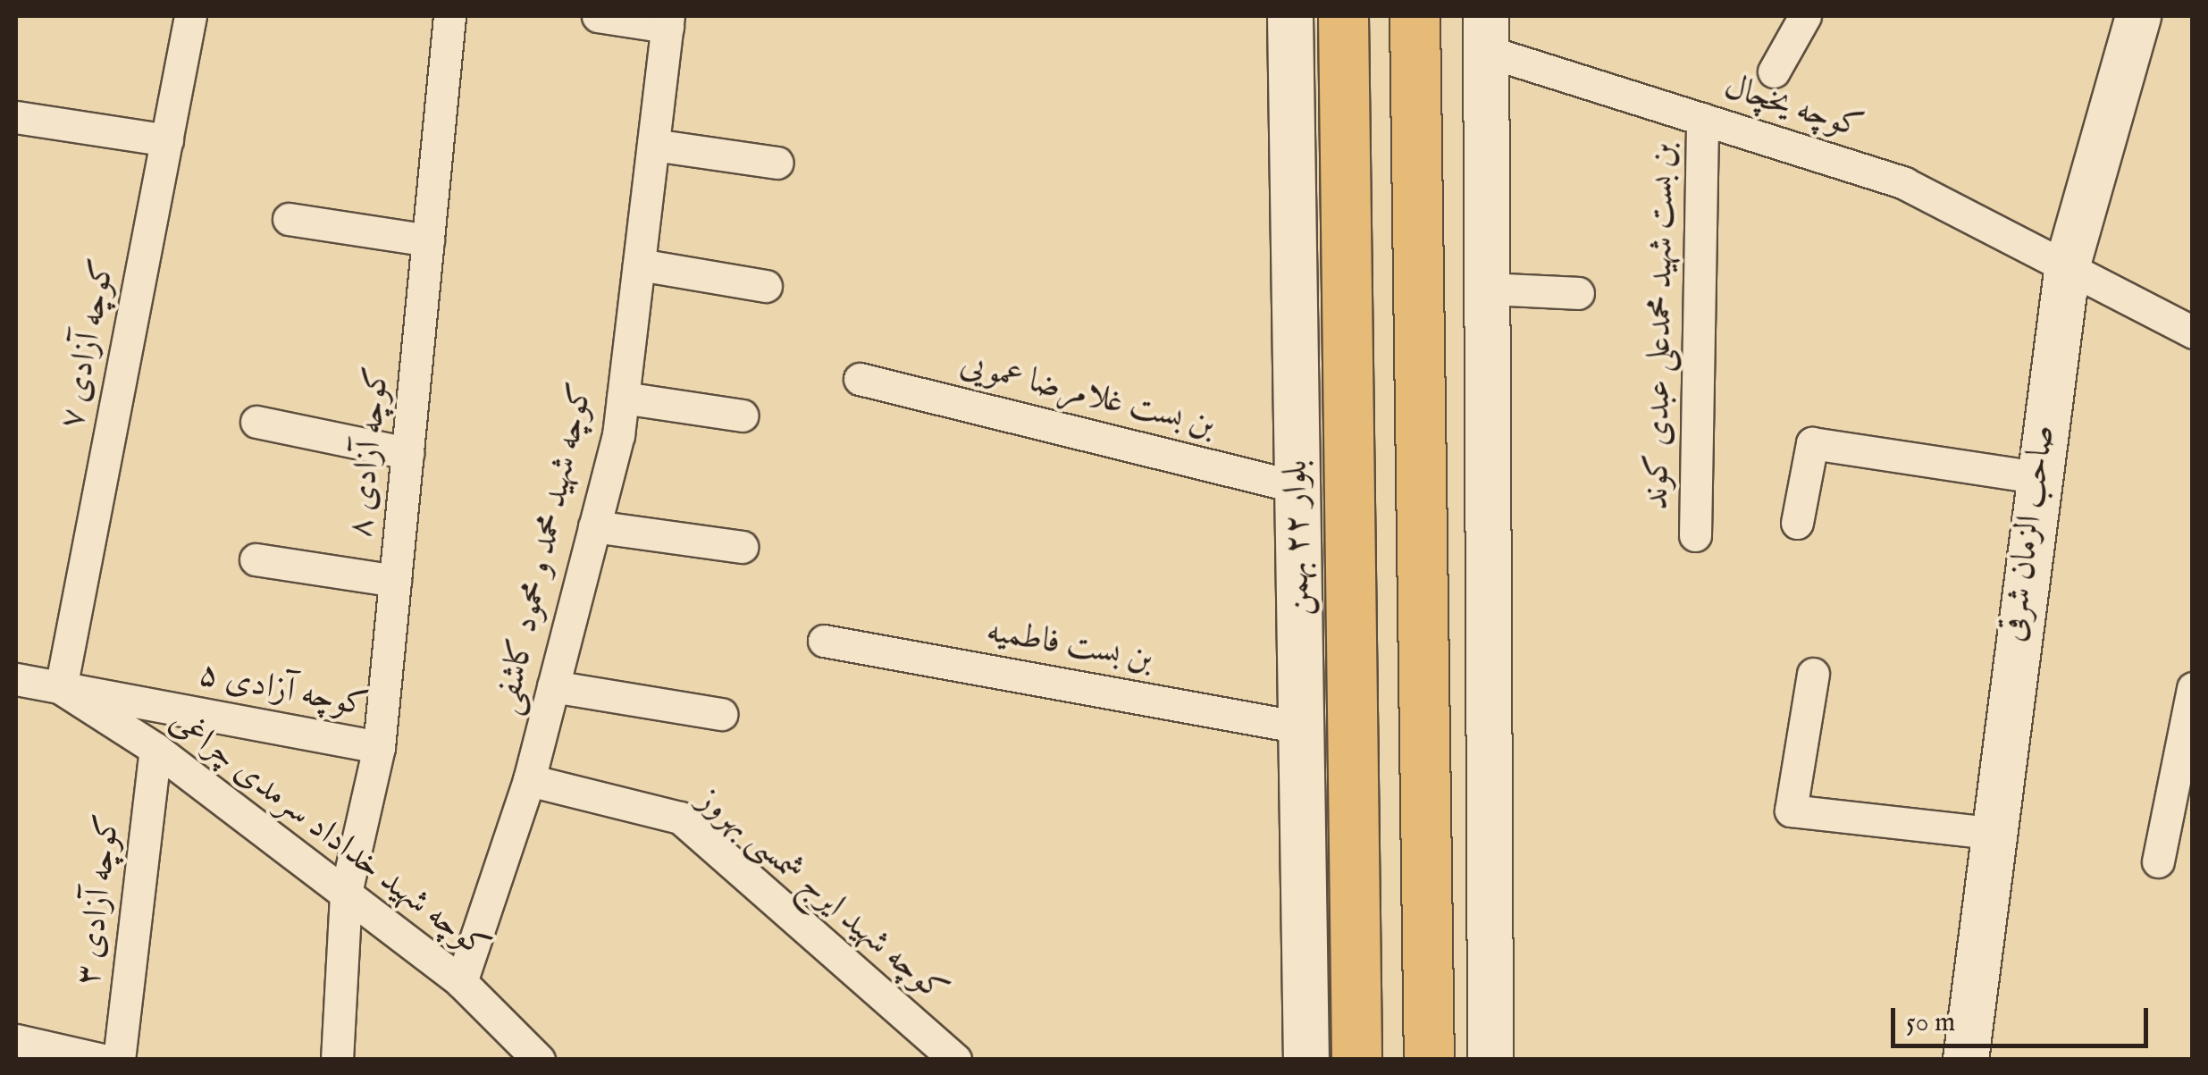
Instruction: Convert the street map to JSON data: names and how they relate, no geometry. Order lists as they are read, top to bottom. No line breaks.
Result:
{"streets":{"main road":["صاحب الزمان شرقی","بلوار ۲۲ بهمن"],"street":["کوچه یخچال","بن بست شهید محمدعلی عبدی کوند","کوچه آزادی ۷","بن بست غلامرضا عمویی","کوچه آزادی ۸","کوچه شهید محمد و محمود کاشفی","بن بست فاطمیه","کوچه آزادی ۵","کوچه شهید خداداد سرمدی چراغی","کوچه شهید ایرج شمسی بهروز","کوچه آزادی ۳"]},"crossings":[["کوچه یخچال","بن بست شهید محمدعلی عبدی کوند"],["کوچه یخچال","صاحب الزمان شرقی"],["کوچه آزادی ۷","کوچه آزادی ۵"],["کوچه آزادی ۷","کوچه شهید خداداد سرمدی چراغی"],["بن بست غلامرضا عمویی","بلوار ۲۲ بهمن"],["کوچه آزادی ۸","کوچه آزادی ۵"],["کوچه آزادی ۸","کوچه شهید خداداد سرمدی چراغی"],["بلوار ۲۲ بهمن","بن بست فاطمیه"],["کوچه شهید محمد و محمود کاشفی","کوچه شهید خداداد سرمدی چراغی"],["کوچه شهید محمد و محمود کاشفی","کوچه شهید ایرج شمسی بهروز"],["کوچه آزادی ۵","کوچه شهید خداداد سرمدی چراغی"],["کوچه شهید خداداد سرمدی چراغی","کوچه آزادی ۳"]],"scale_bar":"50 m"}
